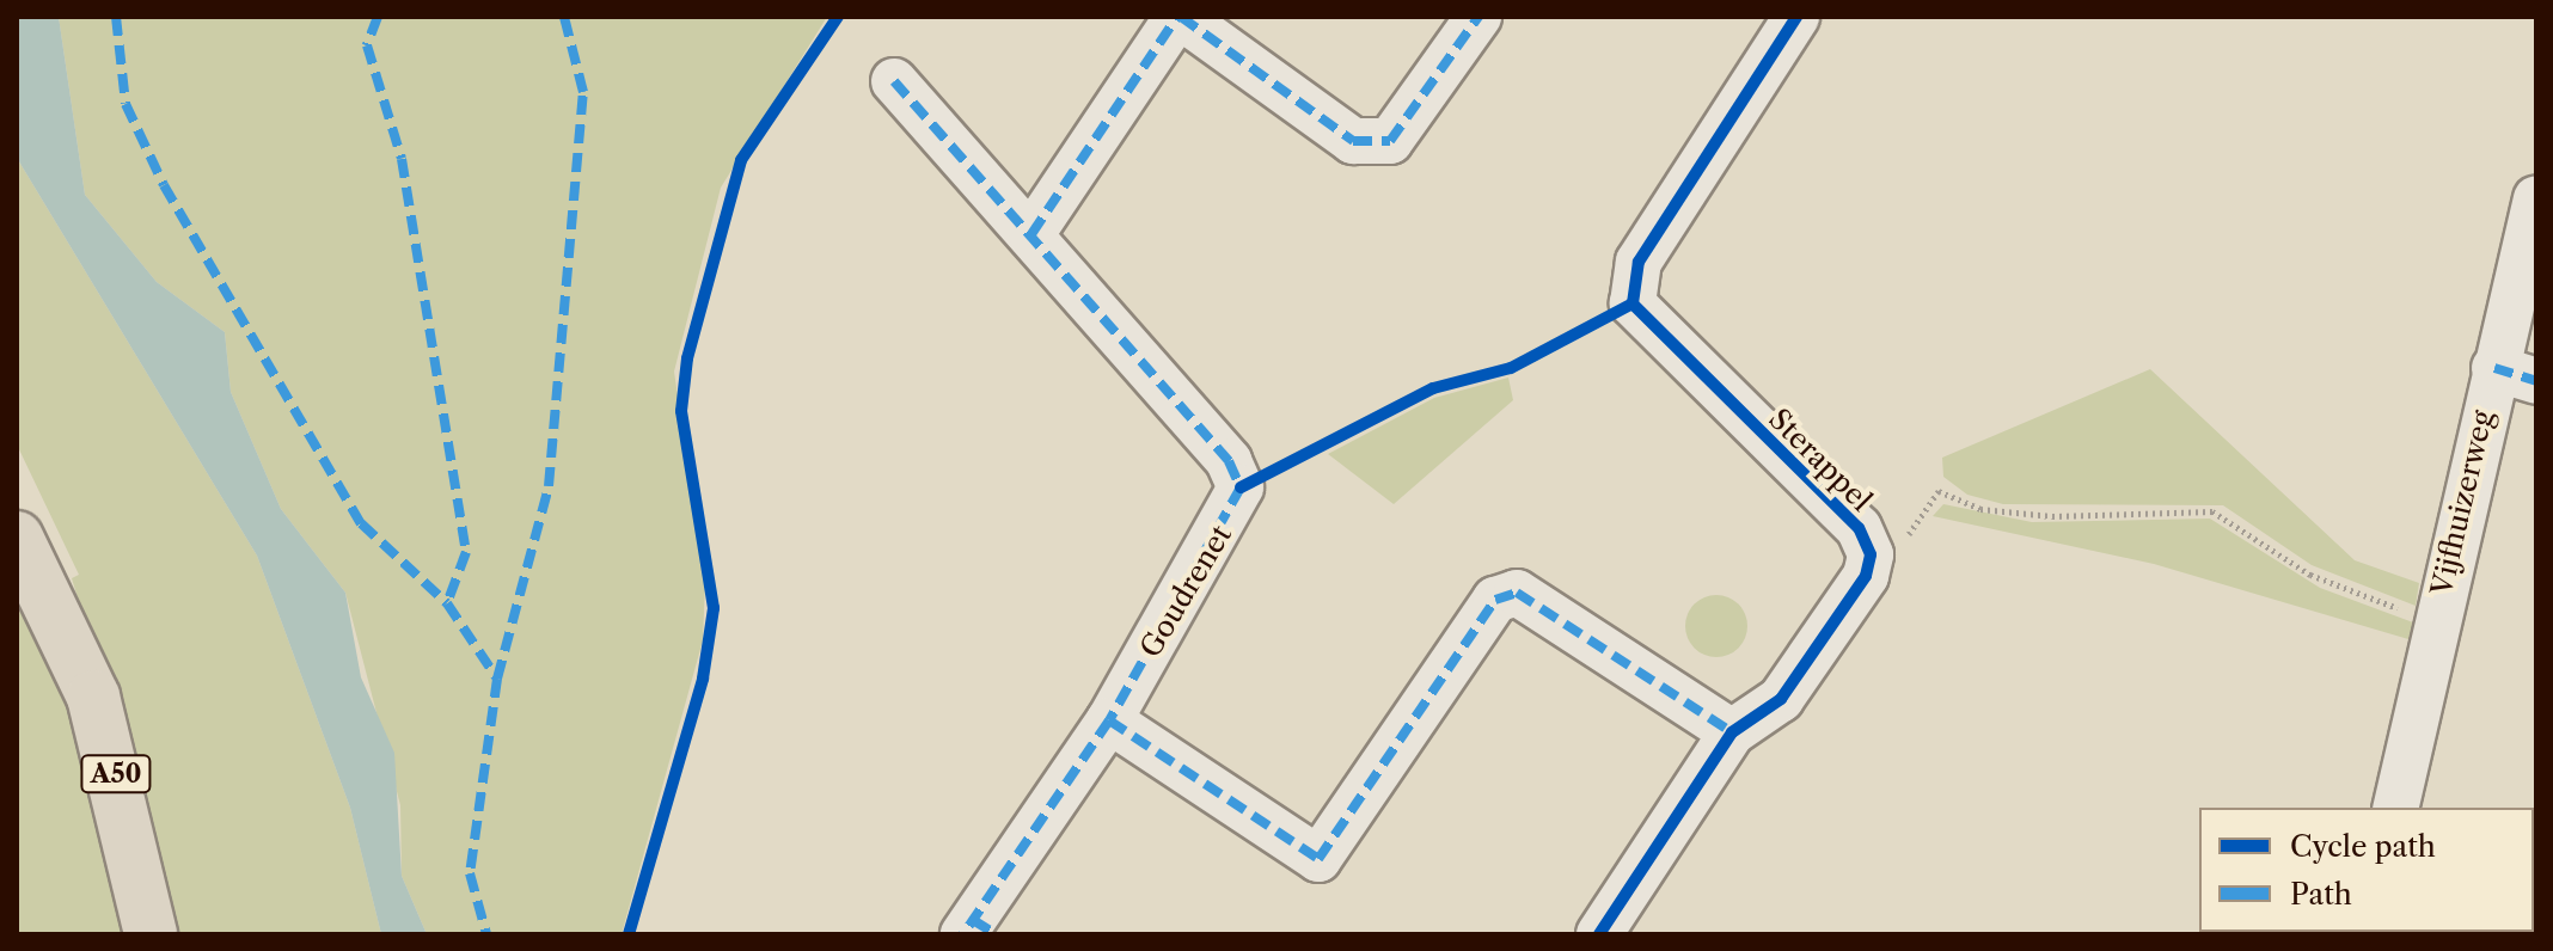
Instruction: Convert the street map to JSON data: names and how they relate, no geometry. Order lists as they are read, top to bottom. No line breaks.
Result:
{"streets":{"highway":["A50"],"street":["Sterappel","Vijfhuizerweg","Goudrenet"]},"legend":["Cycle path","Path"]}
